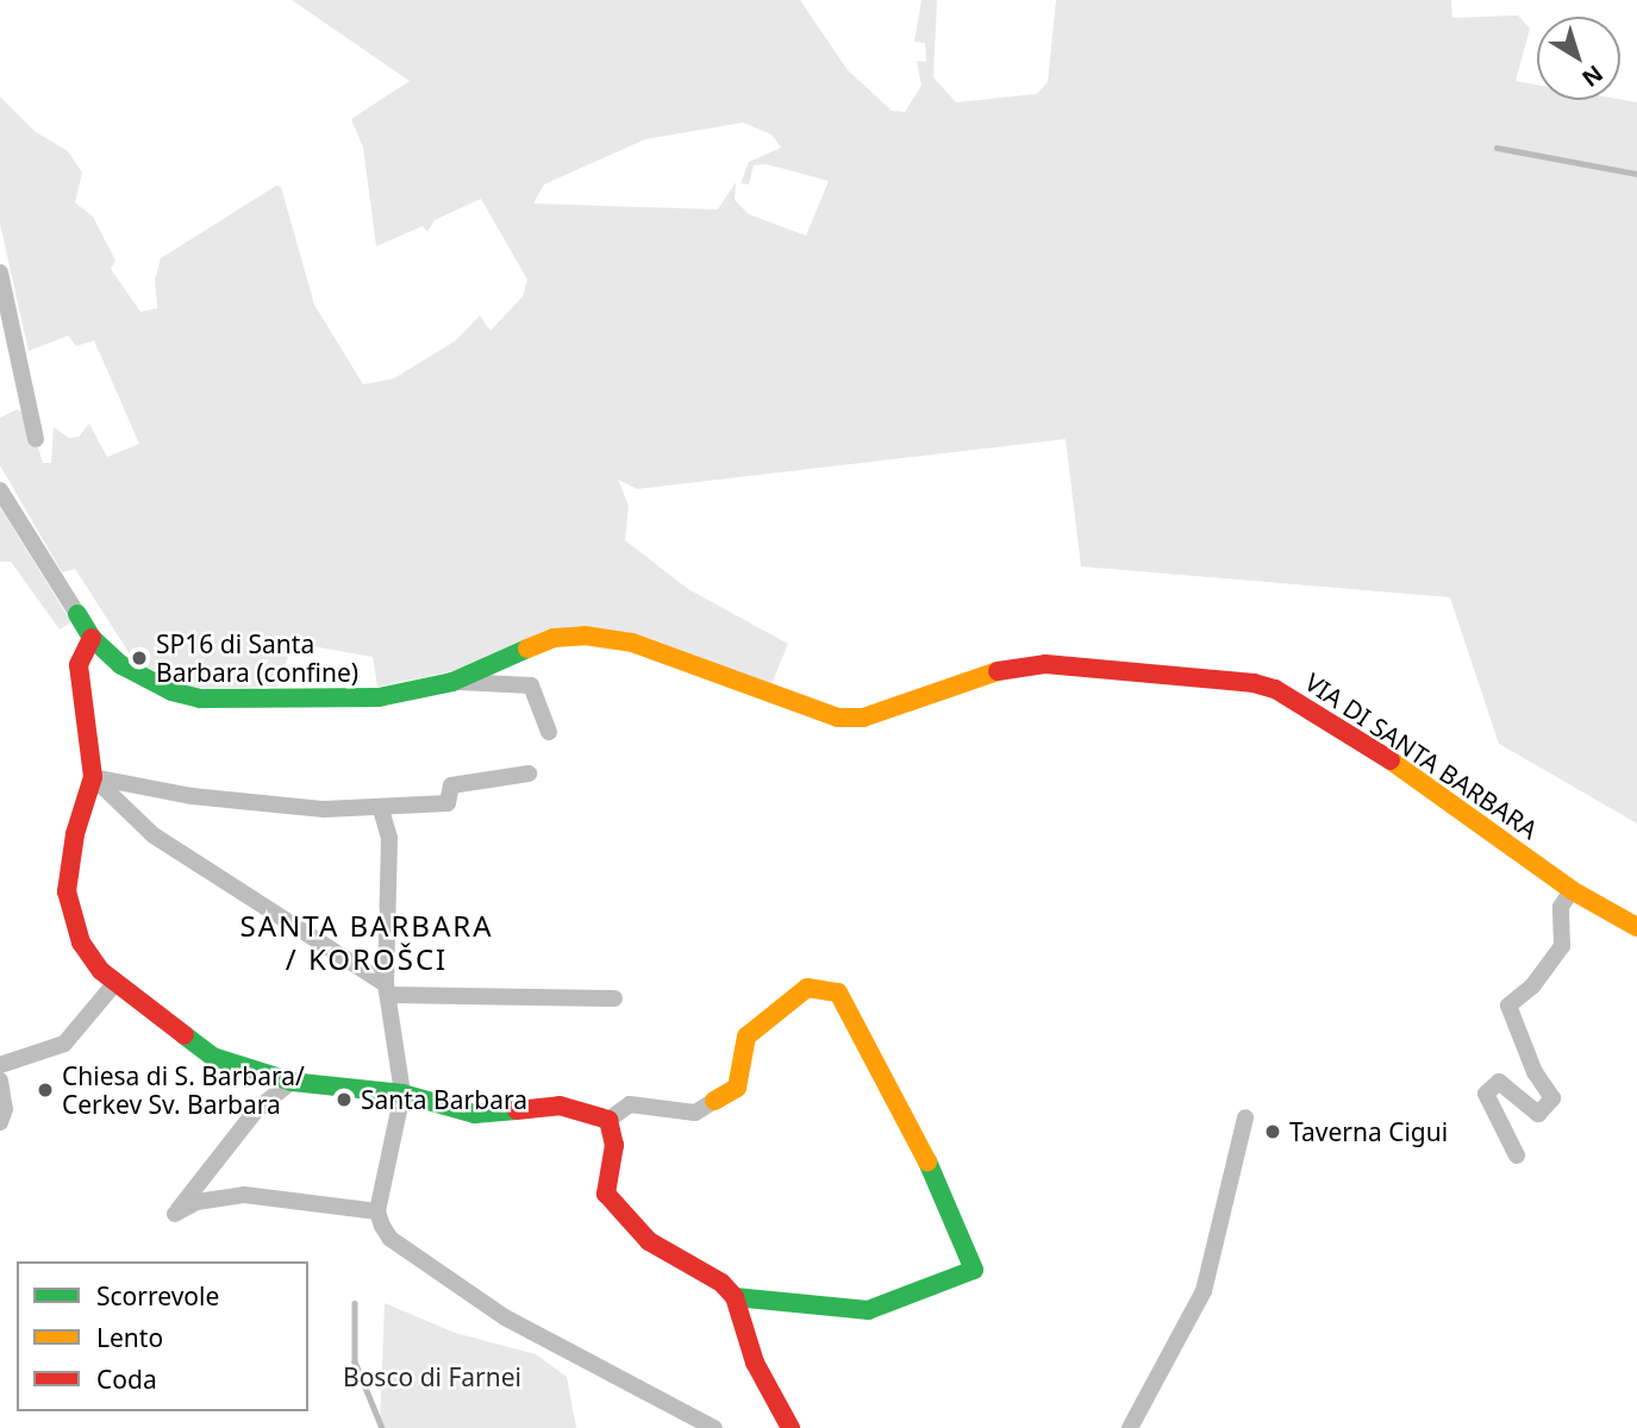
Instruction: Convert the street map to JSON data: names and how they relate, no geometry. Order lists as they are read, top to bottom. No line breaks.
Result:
{"streets":{"street":["VIA DI SANTA BARBARA"]},"districts":["SANTA BARBARA / KOROŠCI"],"parks":["Bosco di Farnei"],"places":["SP16 di Santa Barbara (confine)","Chiesa di S. Barbara/ Cerkev Sv. Barbara","Santa Barbara","Taverna Cigui"],"legend":["Scorrevole","Lento","Coda"],"north":"bottom right"}
